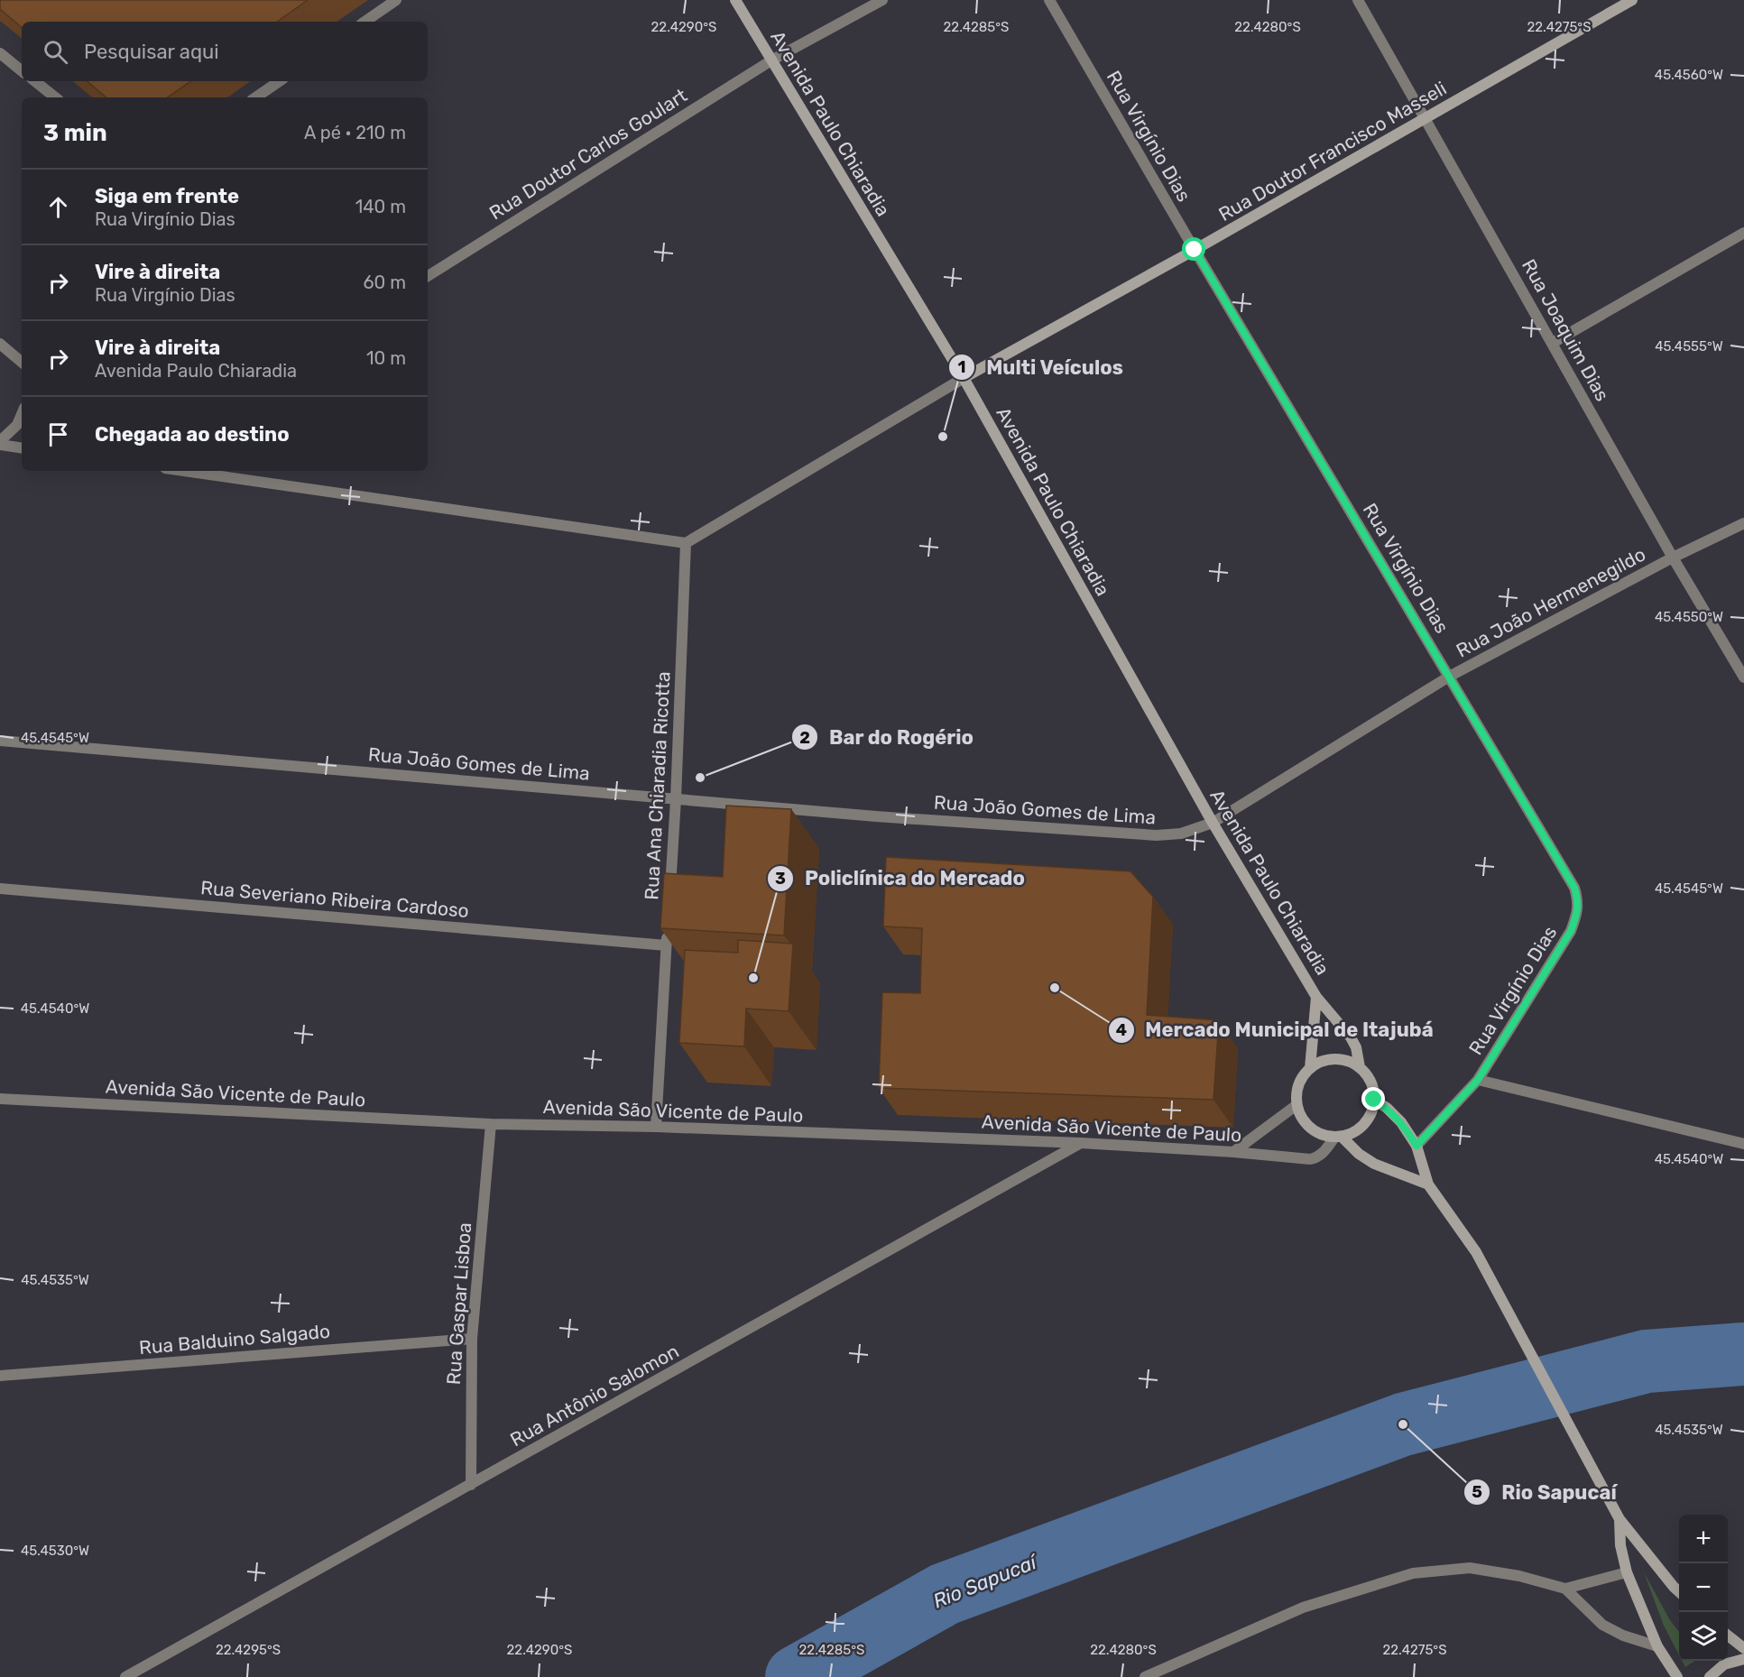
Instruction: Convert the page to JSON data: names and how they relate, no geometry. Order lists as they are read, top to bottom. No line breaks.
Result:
{"streets":{"main road":["Avenida Paulo Chiaradia","Rua Doutor Francisco Masseli"],"street":["Rua Virgínio Dias","Rua Doutor Carlos Goulart","Rua Joaquim Dias","Rua João Hermenegildo","Rua João Gomes de Lima","Rua Ana Chiaradia Ricotta","Rua Severiano Ribeira Cardoso","Avenida São Vicente de Paulo","Rua Gaspar Lisboa","Rua Balduino Salgado","Rua Antônio Salomon"]},"crossings":[["Avenida Paulo Chiaradia","Rua Doutor Francisco Masseli"],["Avenida Paulo Chiaradia","Rua Doutor Carlos Goulart"],["Avenida Paulo Chiaradia","Rua João Hermenegildo"],["Avenida Paulo Chiaradia","Rua João Gomes de Lima"],["Avenida Paulo Chiaradia","Avenida São Vicente de Paulo"],["Rua Virgínio Dias","Rua Doutor Francisco Masseli"],["Rua Virgínio Dias","Rua João Hermenegildo"],["Rua Doutor Francisco Masseli","Rua Joaquim Dias"],["Rua Joaquim Dias","Rua João Hermenegildo"],["Rua João Hermenegildo","Rua João Gomes de Lima"],["Rua João Gomes de Lima","Rua Ana Chiaradia Ricotta"],["Rua Ana Chiaradia Ricotta","Rua Severiano Ribeira Cardoso"],["Rua Ana Chiaradia Ricotta","Avenida São Vicente de Paulo"],["Avenida São Vicente de Paulo","Rua Gaspar Lisboa"],["Avenida São Vicente de Paulo","Rua Antônio Salomon"],["Rua Gaspar Lisboa","Rua Balduino Salgado"],["Rua Gaspar Lisboa","Rua Antônio Salomon"]],"water":["Rio Sapucaí"],"places":["Multi Veículos","Bar do Rogério","Policlínica do Mercado","Mercado Municipal de Itajubá","Rio Sapucaí"],"page":{"search":"Pesquisar aqui","heading":["3 min","A pé · 210 m"],"list":[["Siga em frente","Rua Virgínio Dias","140 m"],["Vire à direita","Rua Virgínio Dias","60 m"],["Vire à direita","Avenida Paulo Chiaradia","10 m"],"Chegada ao destino"],"map_buttons":["+","−"]},"coordinates":["22.4290°S","22.4285°S","22.4280°S","22.4275°S","45.4560°W","45.4555°W","45.4550°W","45.4545°W","45.4540°W","45.4535°W","45.4530°W","22.4295°S"]}
